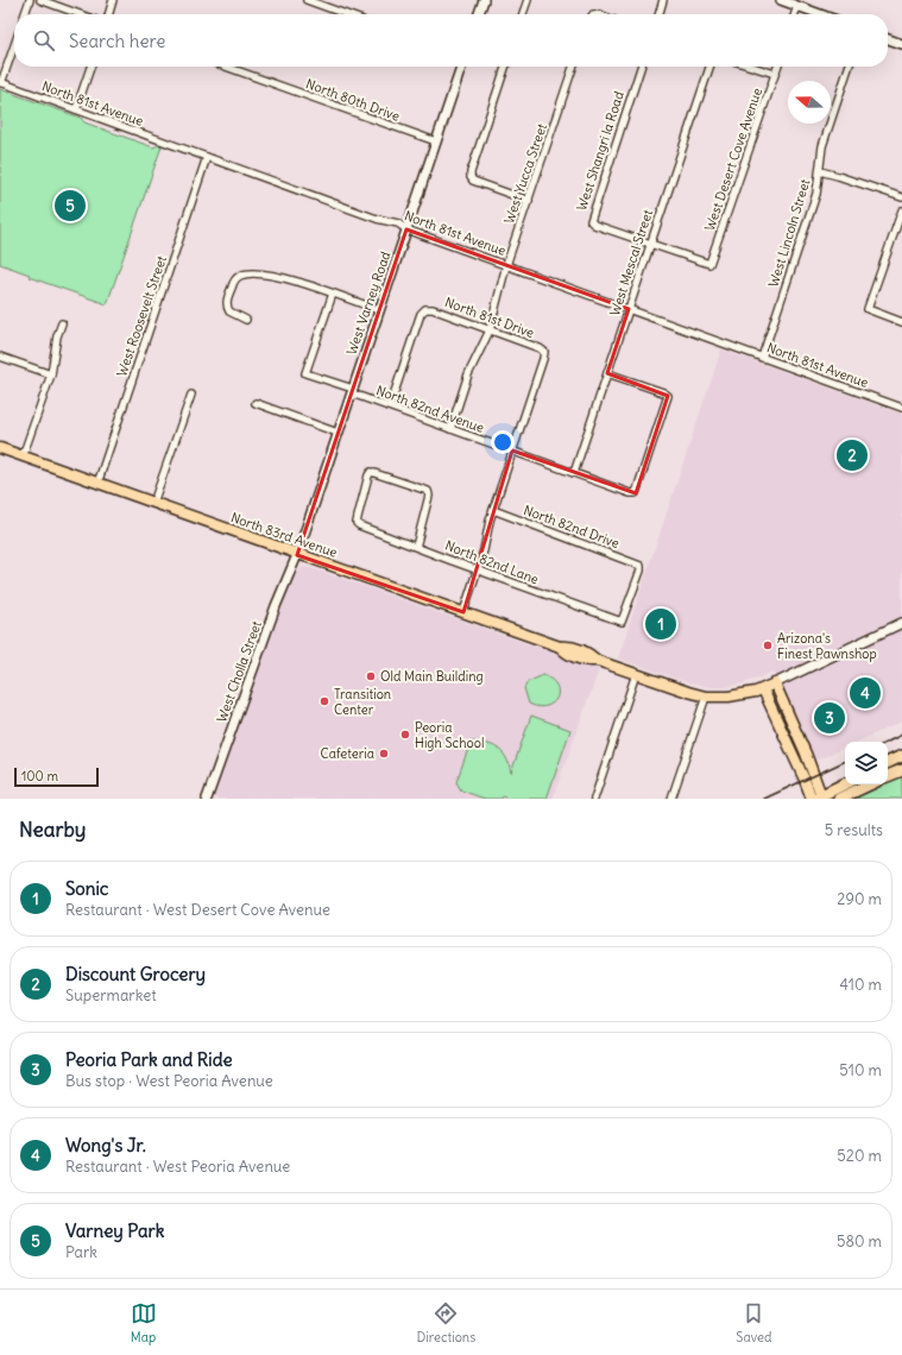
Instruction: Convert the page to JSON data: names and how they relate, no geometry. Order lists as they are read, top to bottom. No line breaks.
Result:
{"streets":{"main road":["North 83rd Avenue"],"street":["North 80th Drive","North 81st Avenue","West Shangri la Road","West Desert Cove Avenue","West Yucca Street","West Lincoln Street","West Mescal Street","West Varney Road","West Roosevelt Street","North 81st Drive","North 82nd Avenue","North 82nd Drive","North 82nd Lane","West Cholla Street"]},"crossings":[["North 80th Drive","West Varney Road"],["North 81st Avenue","West Yucca Street"],["North 81st Avenue","West Lincoln Street"],["North 81st Avenue","West Mescal Street"],["North 81st Avenue","West Varney Road"],["North 81st Avenue","West Roosevelt Street"],["West Shangri la Road","West Desert Cove Avenue"],["West Shangri la Road","West Mescal Street"],["West Desert Cove Avenue","West Mescal Street"],["West Yucca Street","North 81st Drive"],["West Yucca Street","North 82nd Avenue"],["West Mescal Street","North 82nd Avenue"],["West Varney Road","North 82nd Avenue"],["West Varney Road","North 83rd Avenue"],["West Varney Road","West Cholla Street"],["West Roosevelt Street","North 83rd Avenue"],["North 81st Drive","North 82nd Avenue"],["North 82nd Drive","North 82nd Lane"],["North 83rd Avenue","West Cholla Street"]],"places":["Arizona's Finest Pawnshop","Old Main Building","Transition Center","Peoria High School","Cafeteria"],"scale_bar":"100 m","north":"left","page":{"search":"Search here","pins":["5","2","1","4","3"],"scale":"100 m","heading":["Nearby","5 results"],"list":[{"mark":"1","name":"Sonic","note":"Restaurant · West Desert Cove Avenue","value":"290 m"},{"mark":"2","name":"Discount Grocery","note":"Supermarket","value":"410 m"},{"mark":"3","name":"Peoria Park and Ride","note":"Bus stop · West Peoria Avenue","value":"510 m"},{"mark":"4","name":"Wong's Jr.","note":"Restaurant · West Peoria Avenue","value":"520 m"},{"mark":"5","name":"Varney Park","note":"Park","value":"580 m"}],"nav":["Map","Directions","Saved"]}}
